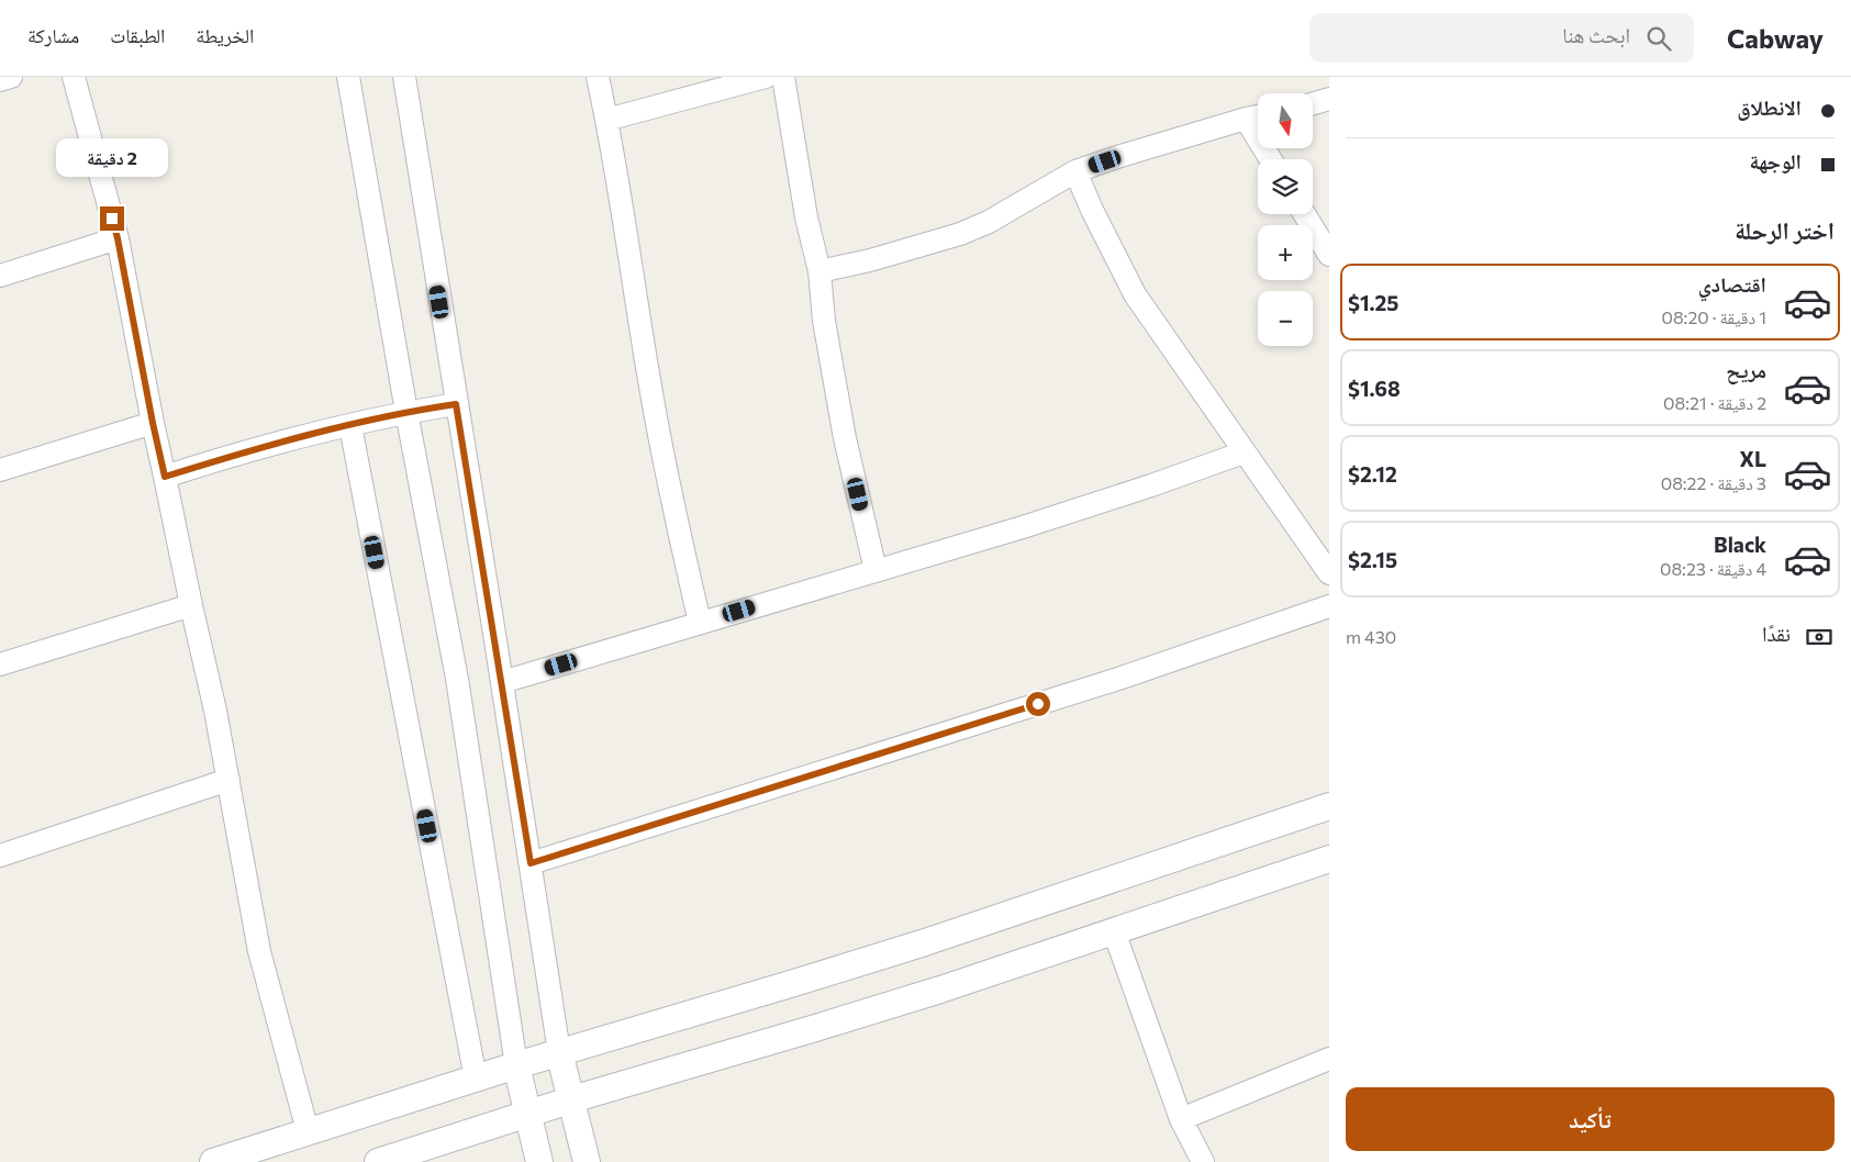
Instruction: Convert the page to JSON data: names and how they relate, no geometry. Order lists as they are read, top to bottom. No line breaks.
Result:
{"north":"bottom","page":{"header":"Cabway","search":"ابحث هنا","nav":["الخريطة","الطبقات","مشاركة"],"banner":["الانطلاق","الوجهة"],"map_buttons":["+","−"],"bubble":"2 دقيقة","heading":"اختر الرحلة","list":[{"name":"اقتصادي","note":"1 دقيقة · 08:20","value":"$1.25"},{"name":"مريح","note":"2 دقيقة · 08:21","value":"$1.68"},{"name":"XL","note":"3 دقيقة · 08:22","value":"$2.12"},{"name":"Black","note":"4 دقيقة · 08:23","value":"$2.15"}],"pay":["نقدًا","430 m"],"buttons":"تأكيد"}}
